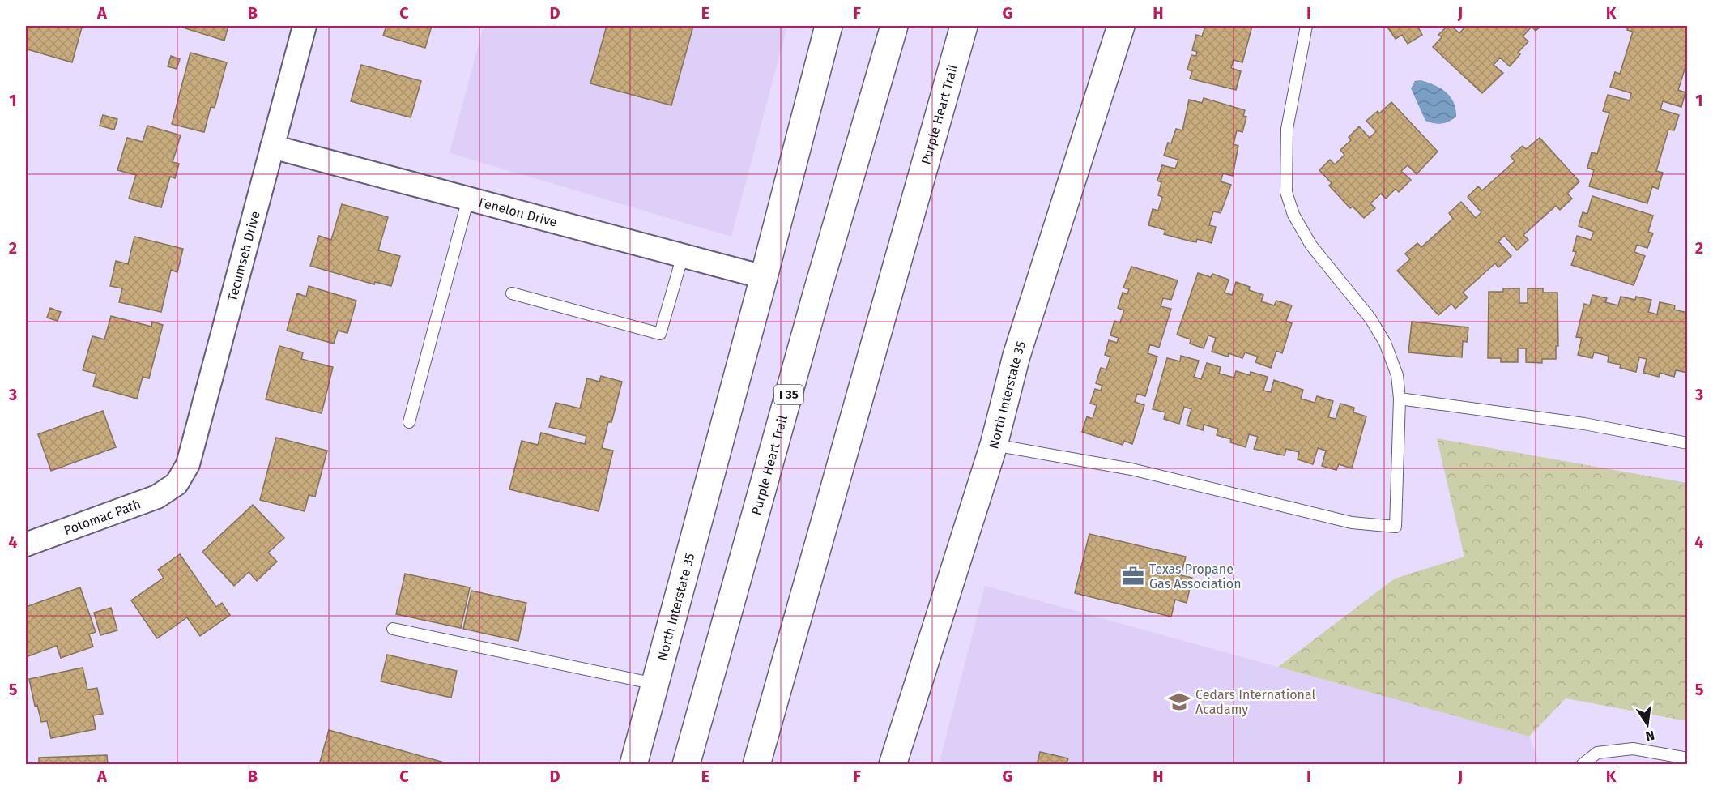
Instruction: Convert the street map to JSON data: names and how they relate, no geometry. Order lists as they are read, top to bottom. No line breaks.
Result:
{"streets":{"main road":["Purple Heart Trail","I 35","North Interstate 35"],"street":["Fenelon Drive","Tecumseh Drive","Potomac Path"]},"crossings":[["Fenelon Drive","Tecumseh Drive"],["Fenelon Drive","North Interstate 35"],["Tecumseh Drive","Potomac Path"]],"places":{"office":["Texas Propane Gas Association"],"school or university":["Cedars International Acadamy"]},"north":"bottom","grid":{"columns":["A","B","C","D","E","F","G","H","I","J","K"],"rows":["1","2","3","4","5"]}}
